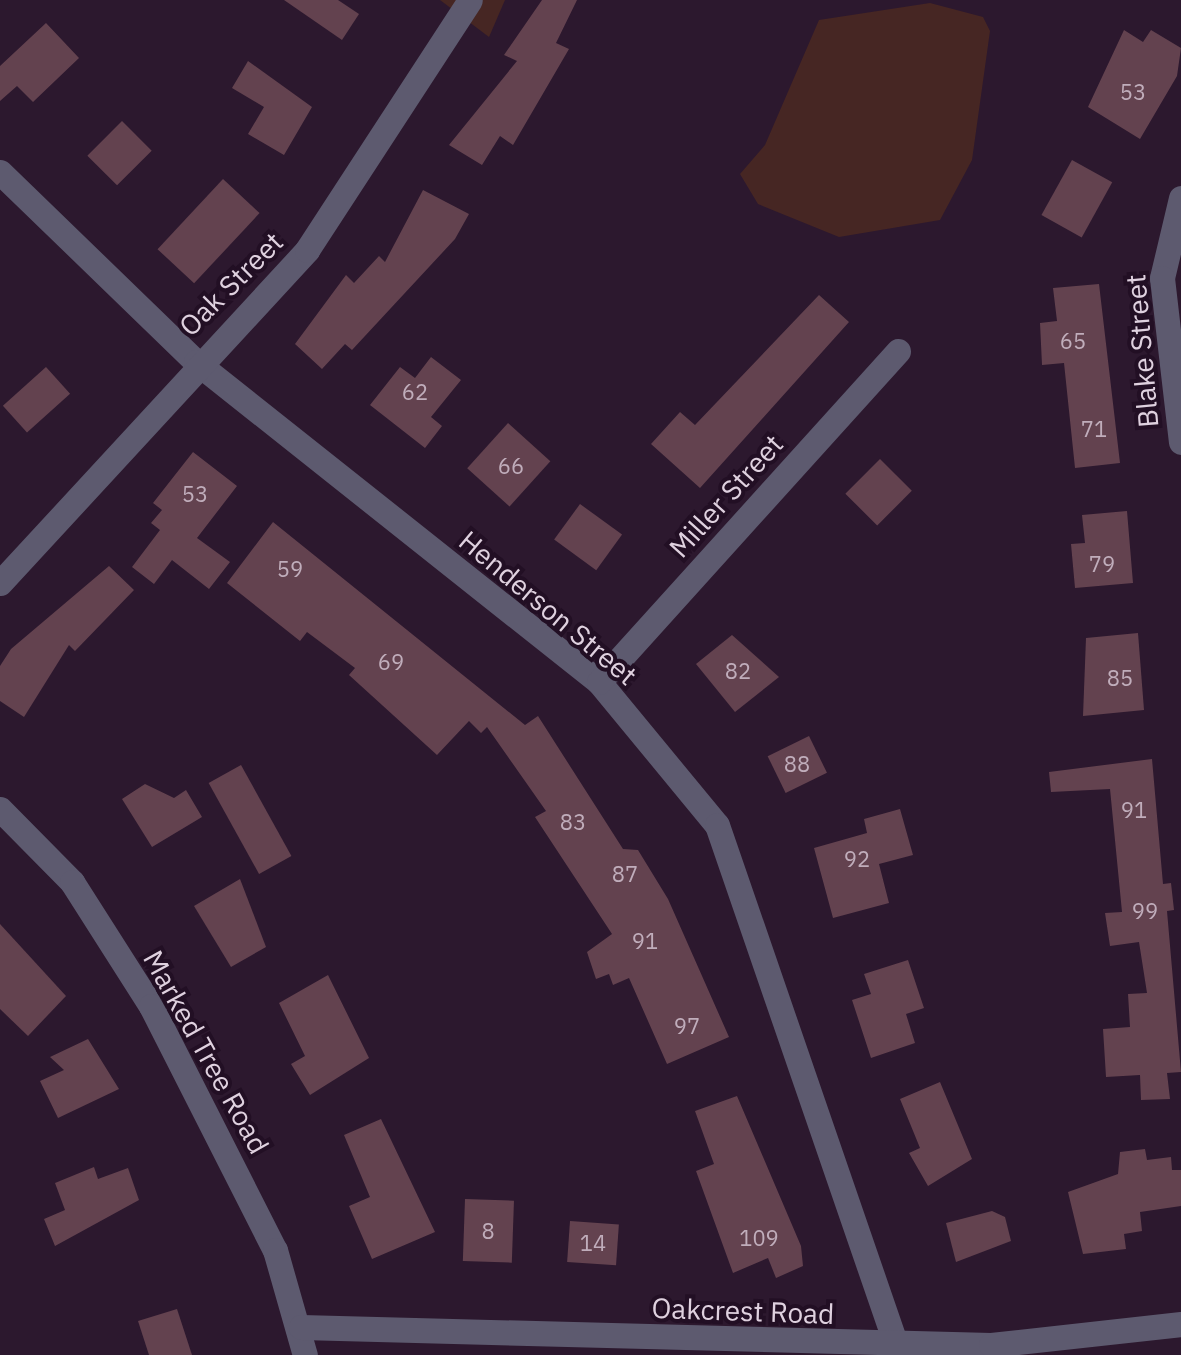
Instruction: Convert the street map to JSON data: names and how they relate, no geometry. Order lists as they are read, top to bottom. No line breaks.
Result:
{"streets":{"street":["Oak Street","Blake Street","Miller Street","Henderson Street","Marked Tree Road","Oakcrest Road"]},"crossings":[["Oak Street","Henderson Street"],["Miller Street","Henderson Street"],["Henderson Street","Oakcrest Road"],["Marked Tree Road","Oakcrest Road"]],"house_numbers":["53","65","62","71","66","53","79","59","69","82","85","88","91","83","92","87","99","91","97","8","109","14"]}
